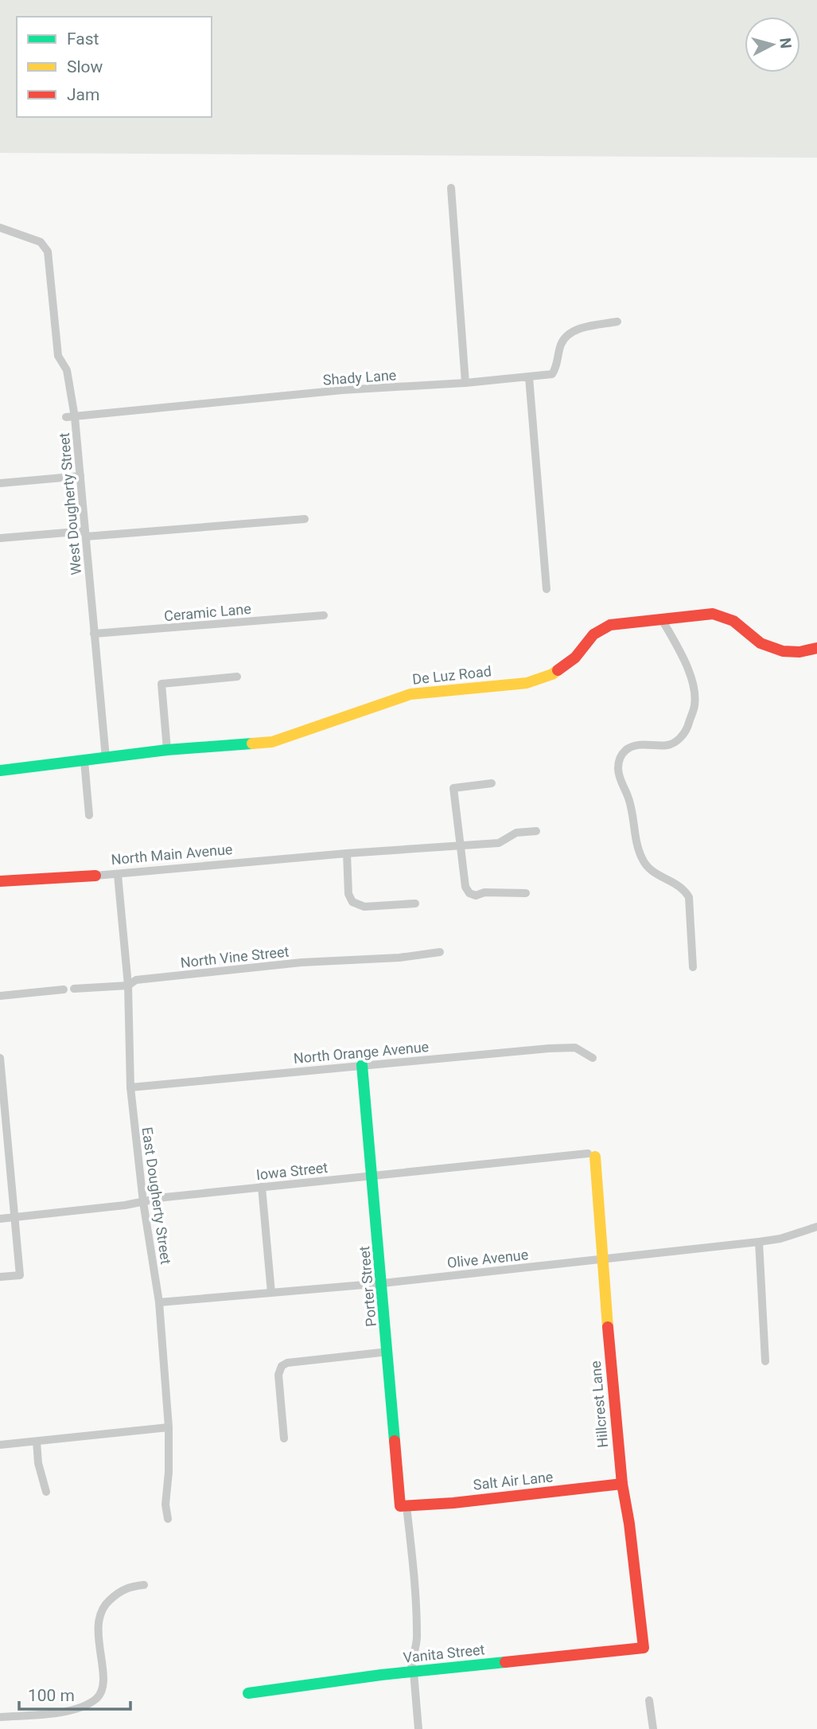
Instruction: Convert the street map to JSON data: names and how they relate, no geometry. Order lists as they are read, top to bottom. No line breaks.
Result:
{"streets":{"street":["Shady Lane","West Dougherty Street","Ceramic Lane","De Luz Road","North Main Avenue","North Vine Street","North Orange Avenue","Iowa Street","East Dougherty Street","Olive Avenue","Porter Street","Hillcrest Lane","Salt Air Lane","Vanita Street"]},"crossings":[["Shady Lane","West Dougherty Street"],["West Dougherty Street","Ceramic Lane"],["West Dougherty Street","De Luz Road"],["North Main Avenue","East Dougherty Street"],["North Vine Street","East Dougherty Street"],["North Orange Avenue","East Dougherty Street"],["North Orange Avenue","Porter Street"],["Iowa Street","East Dougherty Street"],["Iowa Street","Porter Street"],["Iowa Street","Hillcrest Lane"],["East Dougherty Street","Olive Avenue"],["Olive Avenue","Porter Street"],["Olive Avenue","Hillcrest Lane"],["Porter Street","Salt Air Lane"],["Porter Street","Vanita Street"],["Hillcrest Lane","Salt Air Lane"],["Hillcrest Lane","Vanita Street"]],"legend":["Fast","Slow","Jam"],"scale_bar":"100 m","north":"right"}
